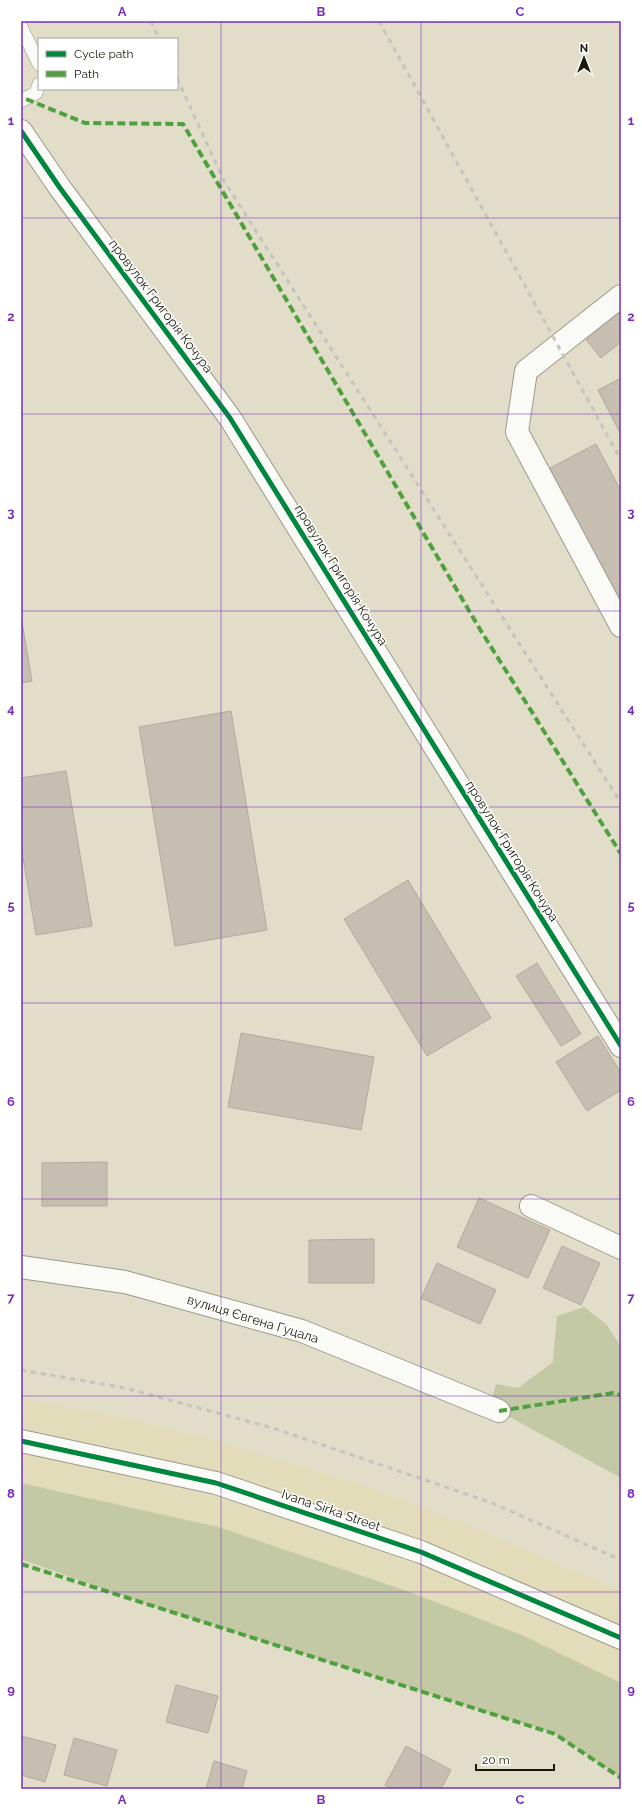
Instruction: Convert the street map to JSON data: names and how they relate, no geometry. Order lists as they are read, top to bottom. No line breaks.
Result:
{"streets":{"street":["провулок Григорія Кочура","вулиця Євгена Гуцала","Ivana Sirka Street"]},"legend":["Cycle path","Path"],"scale_bar":"20 m","north":"top","grid":{"columns":["A","B","C"],"rows":["1","2","3","4","5","6","7","8","9"]}}
